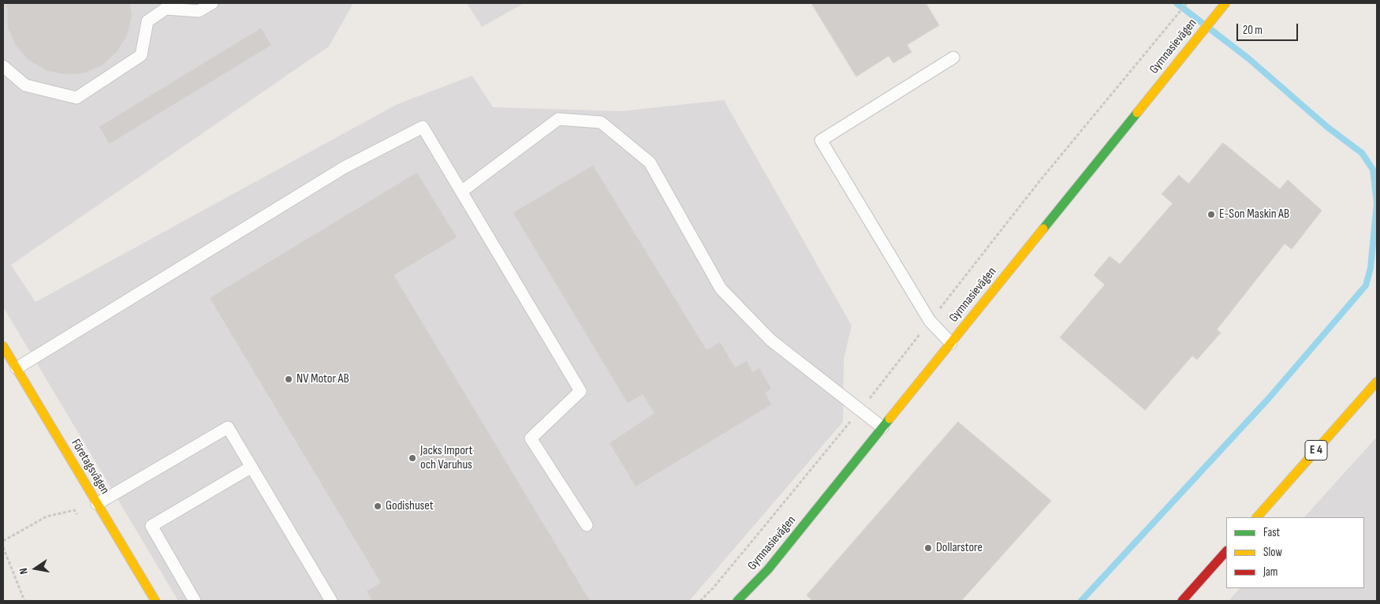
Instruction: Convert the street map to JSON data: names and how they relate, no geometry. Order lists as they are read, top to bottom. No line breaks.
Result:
{"streets":{"main road":["Gymnasievägen","E 4","Företagsvägen"]},"places":["E-Son Maskin AB","NV Motor AB","Jacks Import och Varuhus","Godishuset","Dollarstore"],"legend":["Fast","Slow","Jam"],"scale_bar":"20 m","north":"left"}
